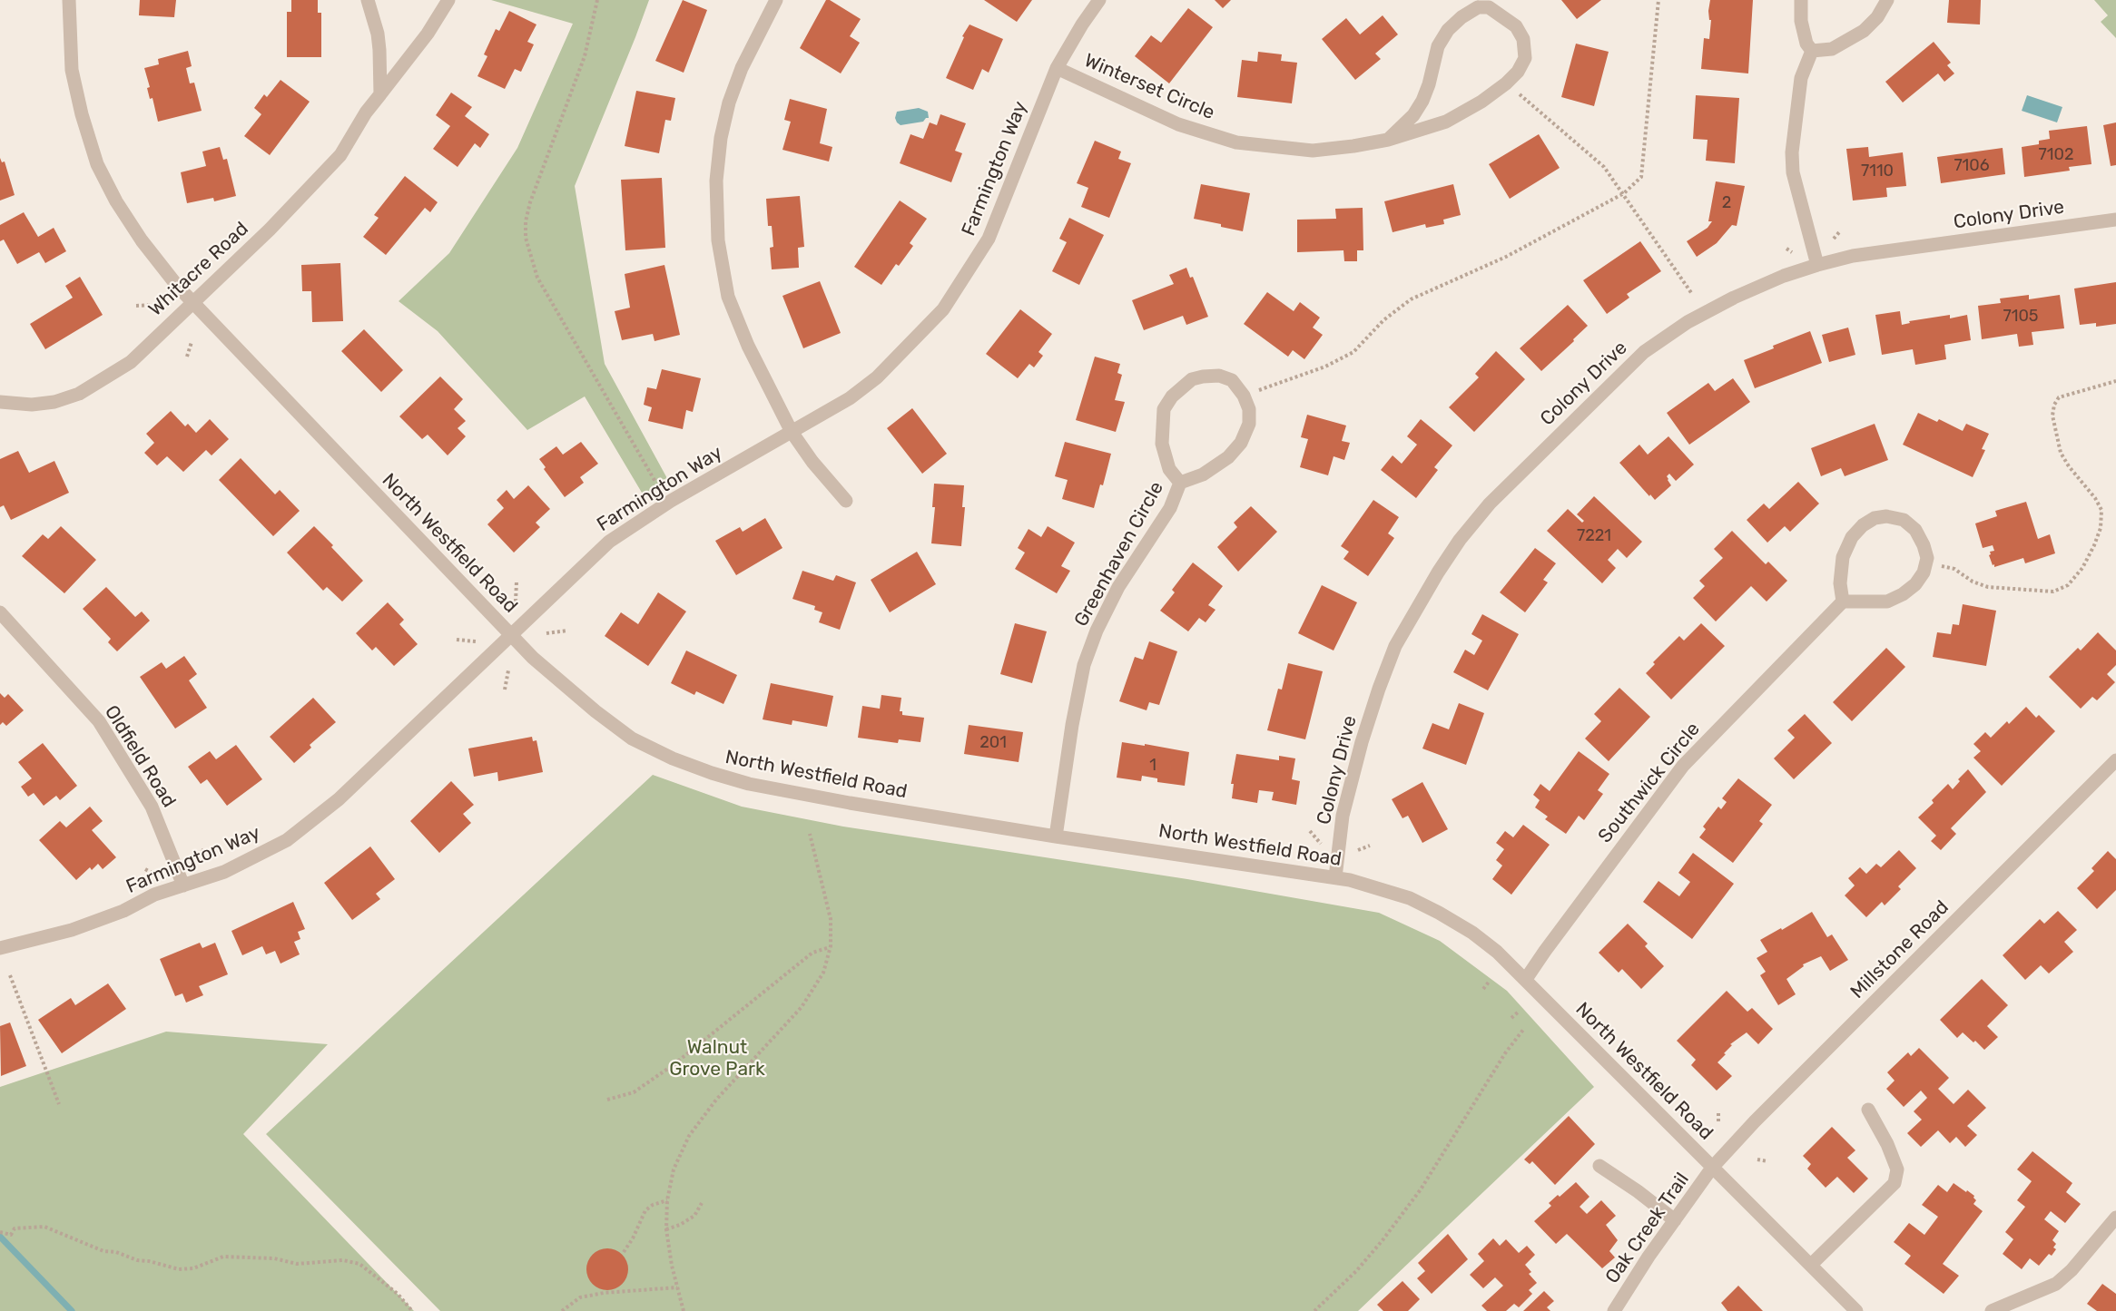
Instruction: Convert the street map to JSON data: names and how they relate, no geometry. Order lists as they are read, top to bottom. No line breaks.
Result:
{"streets":{"street":["Winterset Circle","Farmington Way","Colony Drive","Whitacre Road","North Westfield Road","Greenhaven Circle","Oldfield Road","Southwick Circle","Millstone Road","Oak Creek Trail"]},"crossings":[["Winterset Circle","Farmington Way"],["Farmington Way","North Westfield Road"],["Farmington Way","Oldfield Road"],["Colony Drive","North Westfield Road"],["Whitacre Road","North Westfield Road"],["North Westfield Road","Greenhaven Circle"],["North Westfield Road","Southwick Circle"],["North Westfield Road","Millstone Road"],["North Westfield Road","Oak Creek Trail"],["Millstone Road","Oak Creek Trail"]],"parks":["Walnut Grove Park"],"house_numbers":["7102","7106","7110","2","7105","7221","201","1"]}
